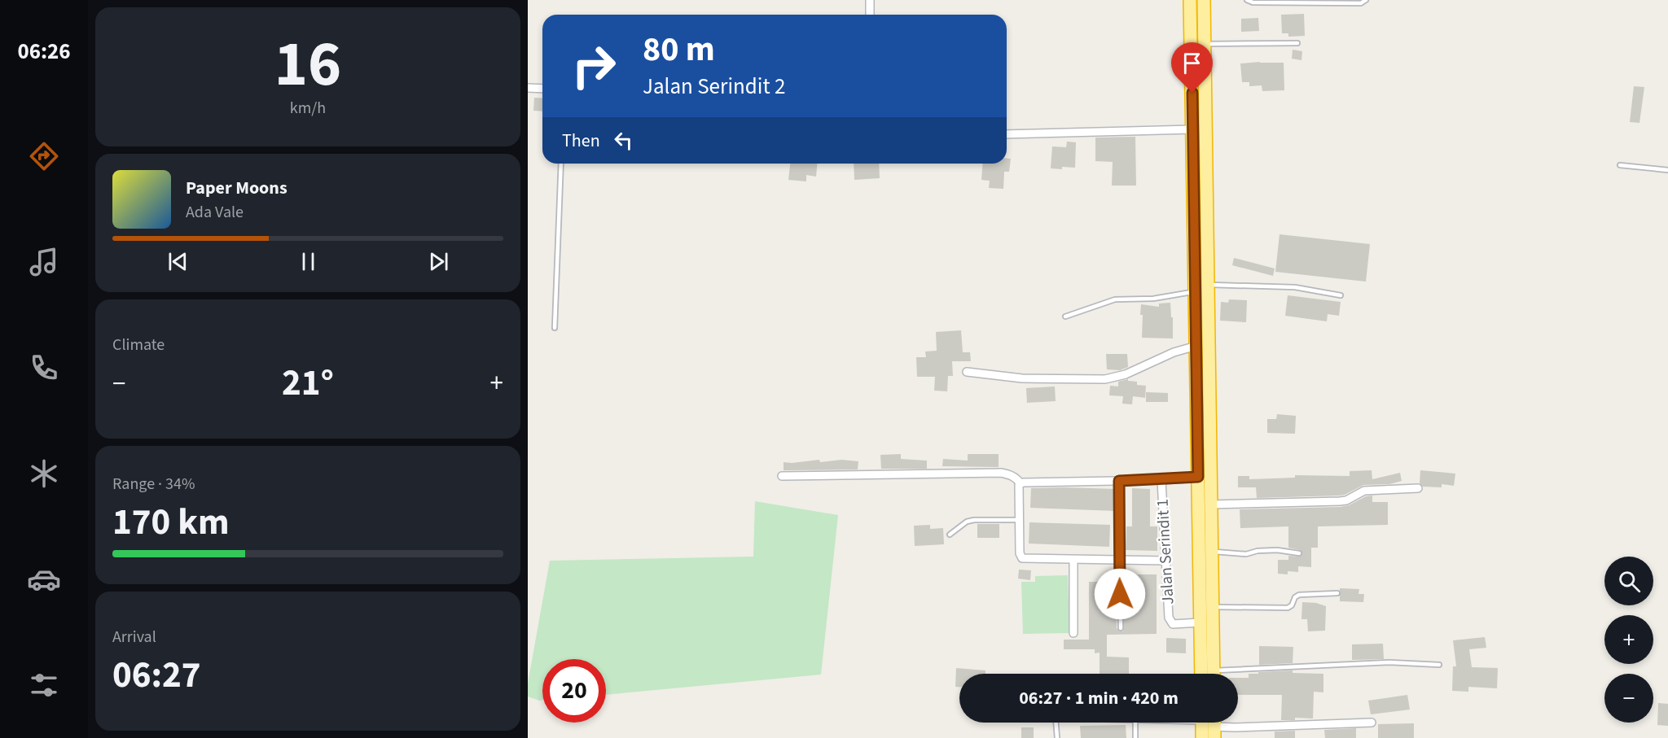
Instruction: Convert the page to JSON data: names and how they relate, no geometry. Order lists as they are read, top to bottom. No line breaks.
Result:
{"streets":{"street":["Jalan Serindit 1"]},"page":{"tabs":"06:26","tile":[["16","km/h"],"Climate",["Range · 34%","170 km"],["Arrival","06:27"]],"turn":["80 m","Jalan Serindit 2"],"then":"Then","song":["Paper Moons","Ada Vale"],"heat":["−","21°","+"],"map_buttons":["+","−"],"limit":"20","trip":"06:27 · 1 min · 420 m"}}
